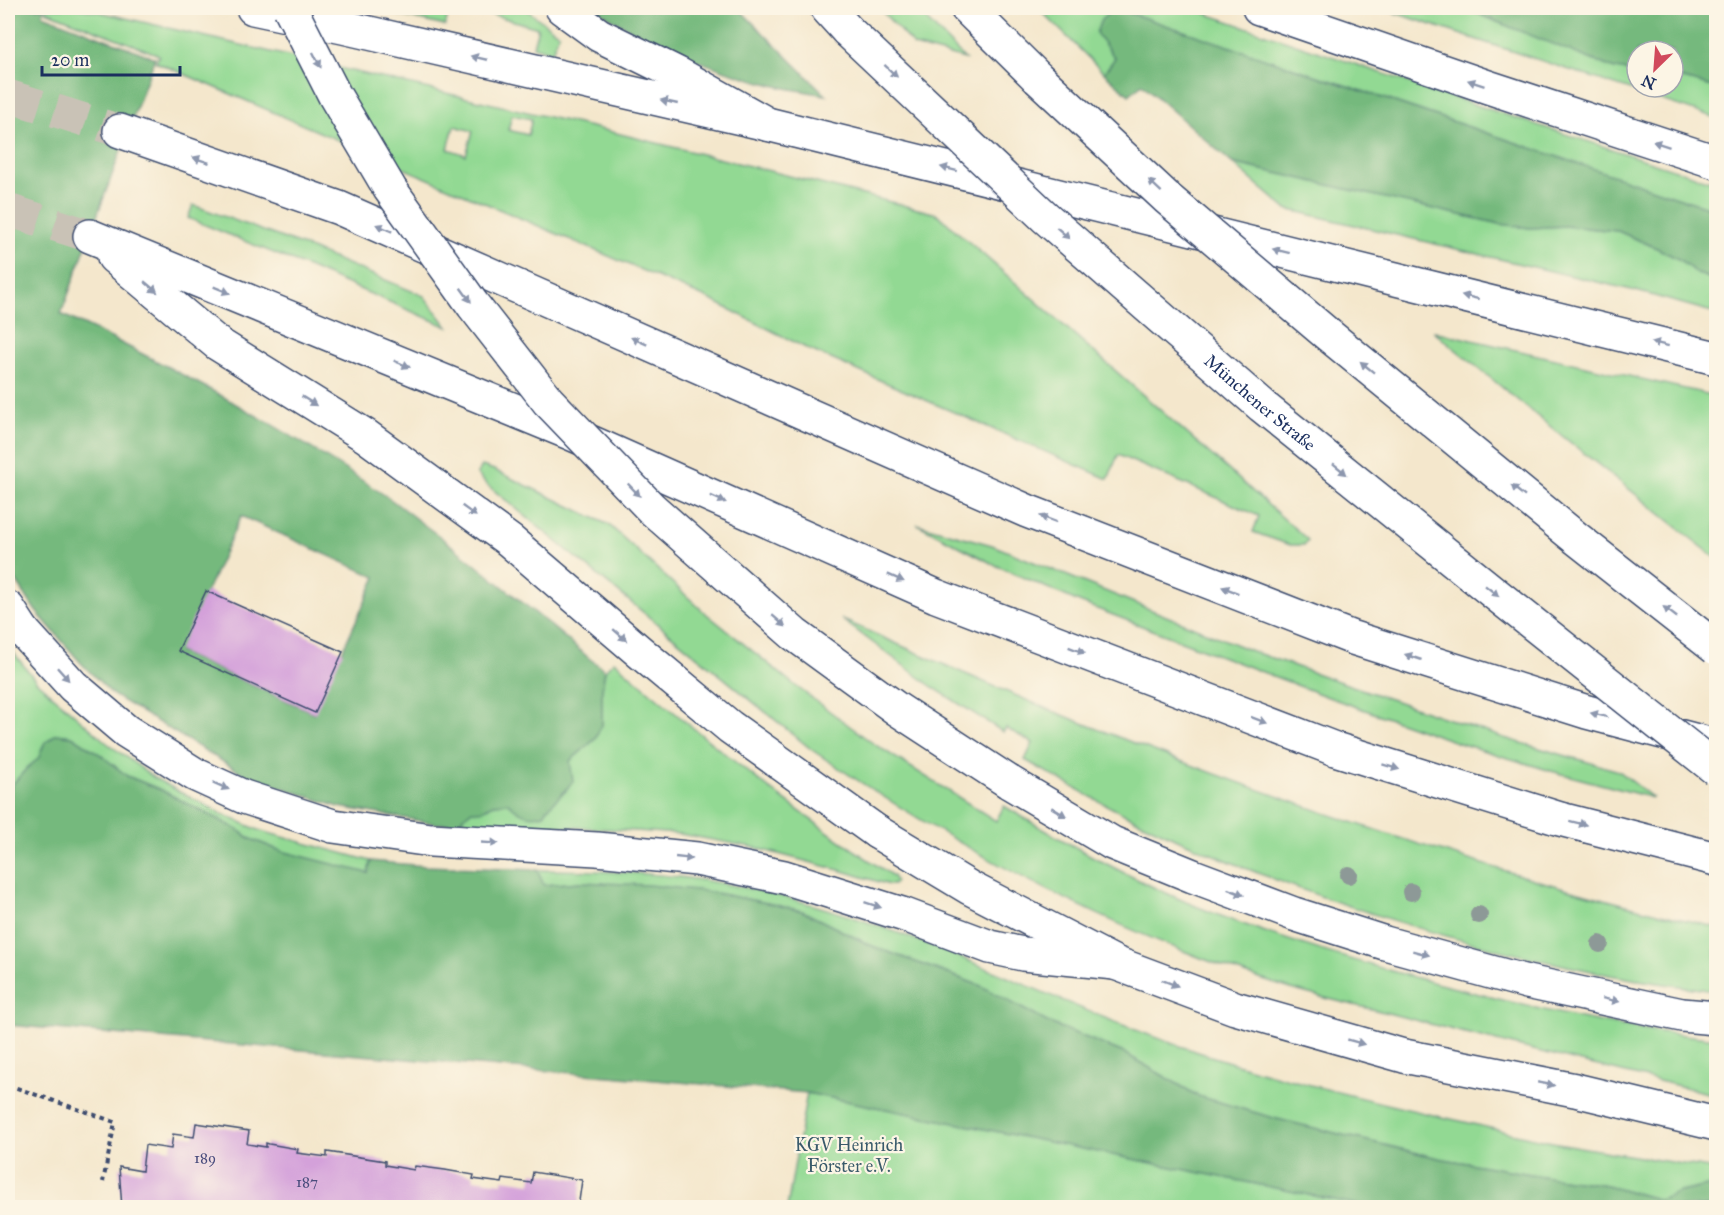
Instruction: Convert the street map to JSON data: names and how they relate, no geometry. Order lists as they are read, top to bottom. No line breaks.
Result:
{"streets":{"highway":["Münchener Straße"]},"parks":["KGV Heinrich Förster e.V."],"house_numbers":["189","187"],"scale_bar":"20 m","north":"bottom left"}
